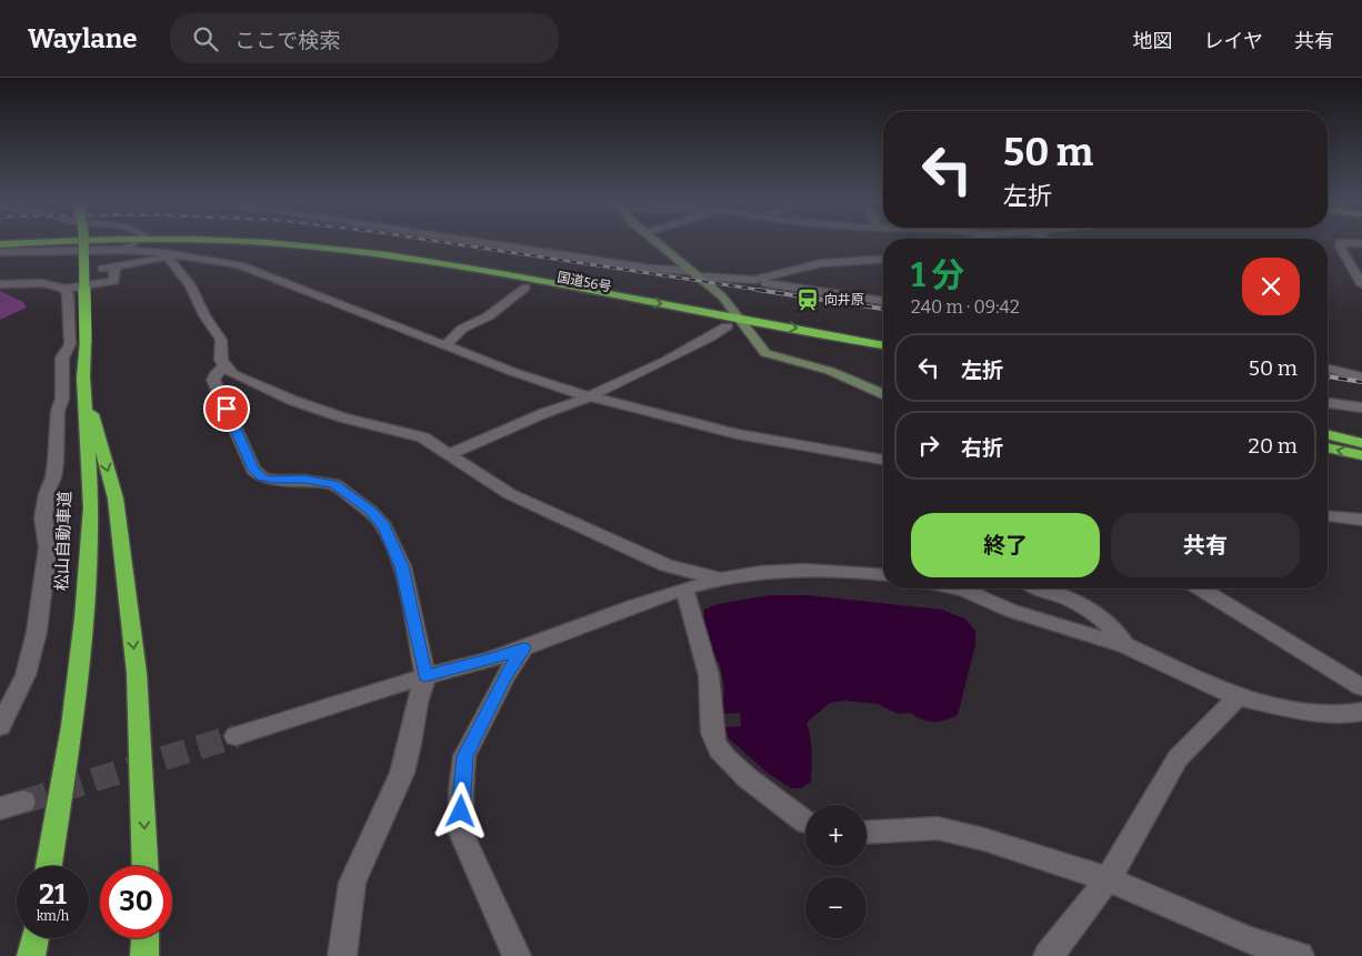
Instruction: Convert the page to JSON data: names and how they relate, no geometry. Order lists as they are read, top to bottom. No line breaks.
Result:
{"streets":{"highway":["国道56号","松山自動車道"]},"places":{"station":["向井原"]},"page":{"header":"Waylane","search":"ここで検索","nav":["地図","レイヤ","共有"],"turn":["50 m","左折"],"heading":["1 分","240 m · 09:42"],"list":[{"name":"左折","value":"50 m"},{"name":"右折","value":"20 m"}],"buttons":["終了","共有"],"map_buttons":["+","−"],"speed":"21 km/h","limit":"30"}}
